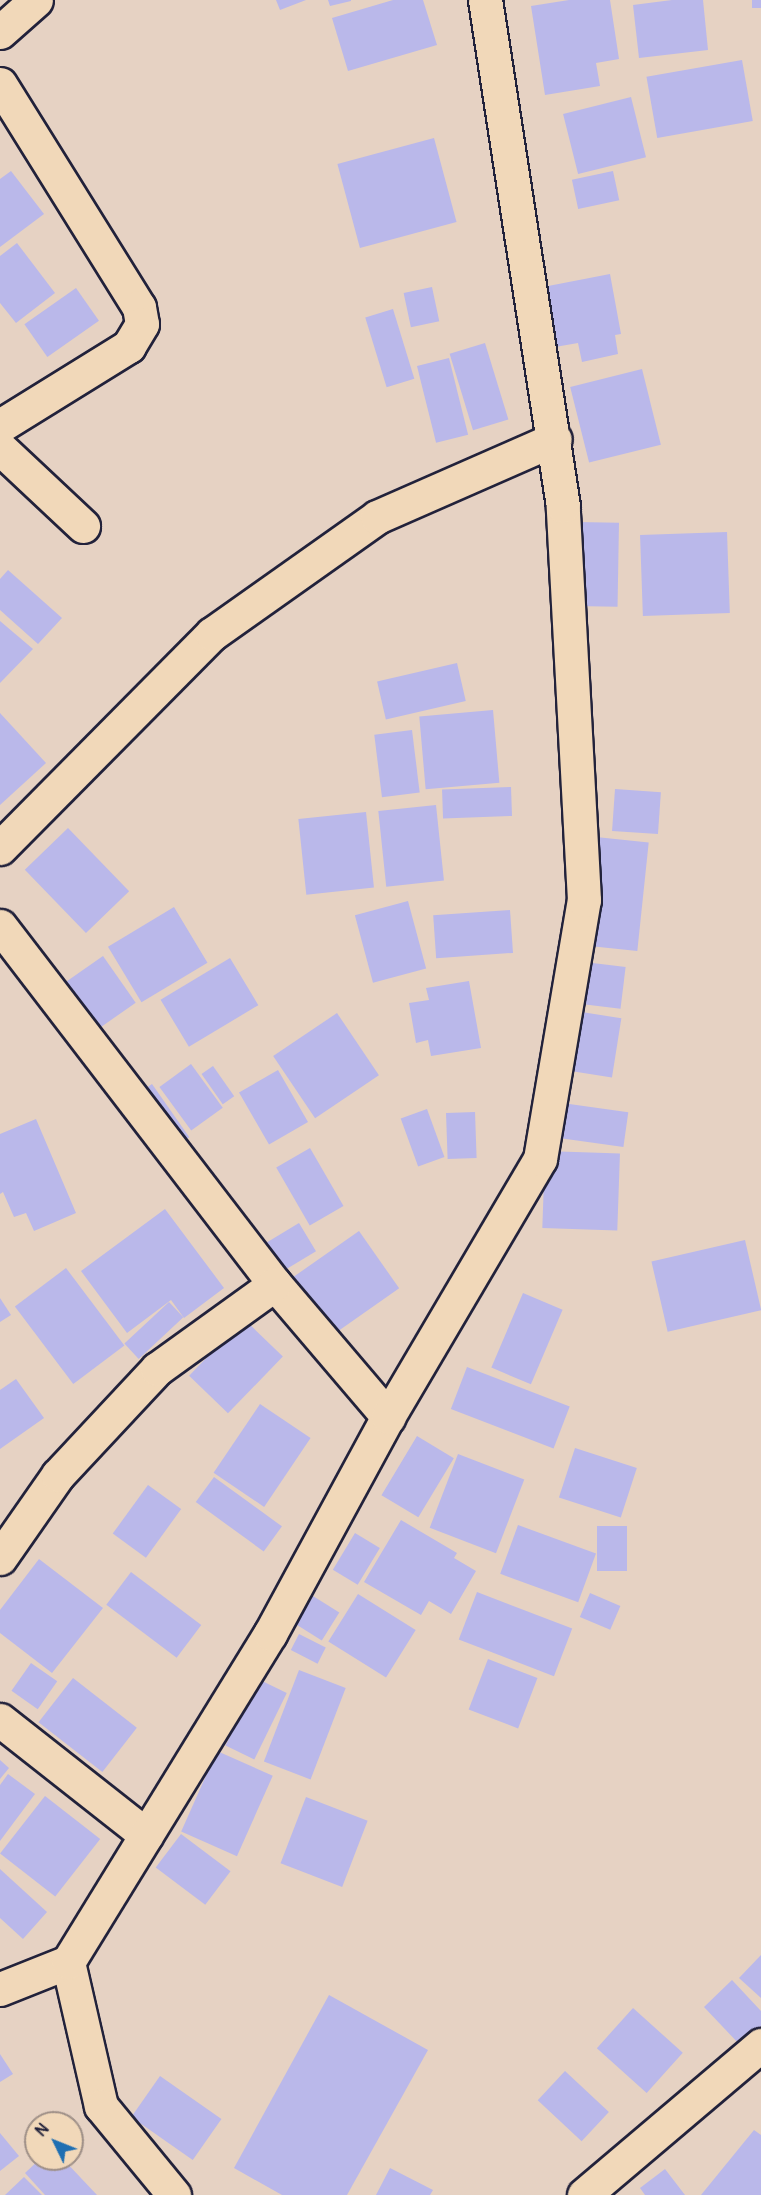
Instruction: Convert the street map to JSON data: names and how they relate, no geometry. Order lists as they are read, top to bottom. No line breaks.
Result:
{"north":"top left"}
